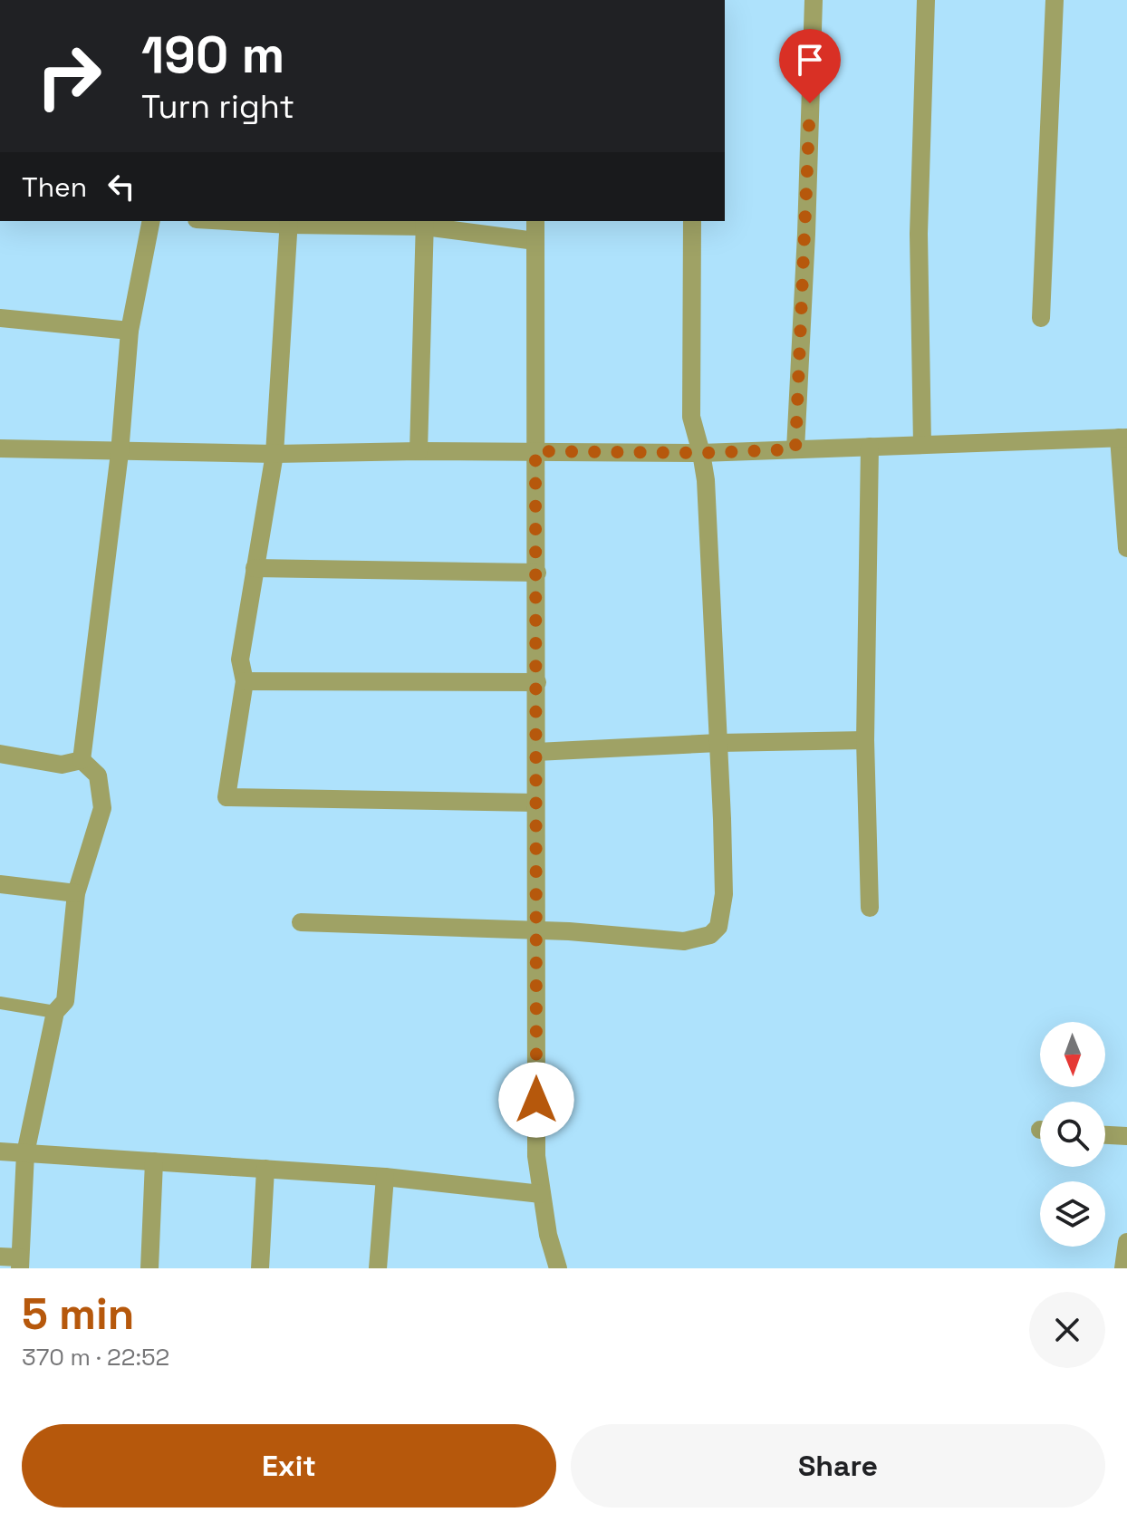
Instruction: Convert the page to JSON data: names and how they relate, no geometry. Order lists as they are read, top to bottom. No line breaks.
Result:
{"north":"bottom","page":{"turn":["190 m","Turn right"],"then":"Then","heading":["5 min","370 m · 22:52"],"buttons":["Exit","Share"]}}
